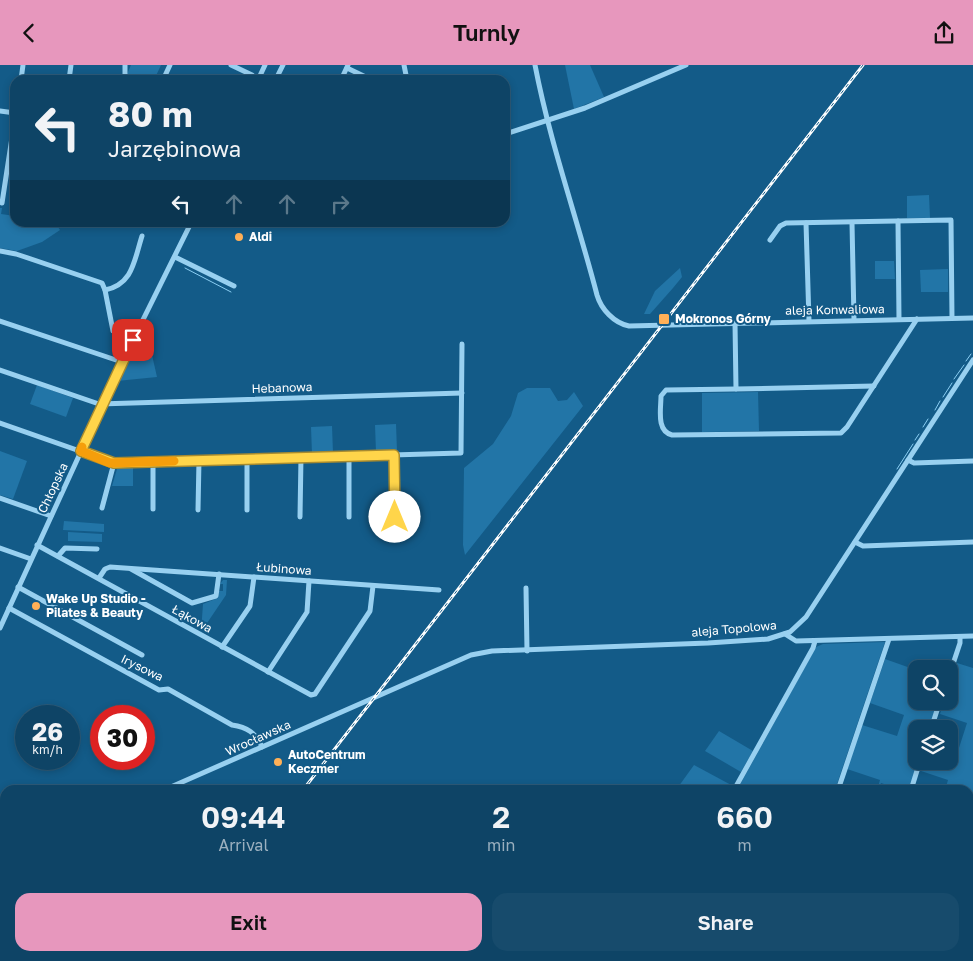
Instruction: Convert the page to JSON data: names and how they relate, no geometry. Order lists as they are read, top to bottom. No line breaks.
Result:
{"streets":{"street":["aleja Konwaliowa","Hebanowa","Chłopska","Łubinowa","Łąkowa","aleja Topolowa","Irysowa","Wrocławska"]},"crossings":[["Hebanowa","Chłopska"],["Chłopska","Łąkowa"],["Chłopska","Irysowa"],["Łubinowa","Łąkowa"],["aleja Topolowa","Wrocławska"],["Irysowa","Wrocławska"]],"places":{"other":["Aldi","Wake Up Studio - Pilates & Beauty","AutoCentrum Keczmer"],"transit":["Mokronos Górny"]},"page":{"header":"Turnly","turn":["80 m","Jarzębinowa"],"speed":"26 km/h","limit":"30","eta":["09:44","Arrival","2","min","660","m"],"buttons":["Exit","Share"]}}
